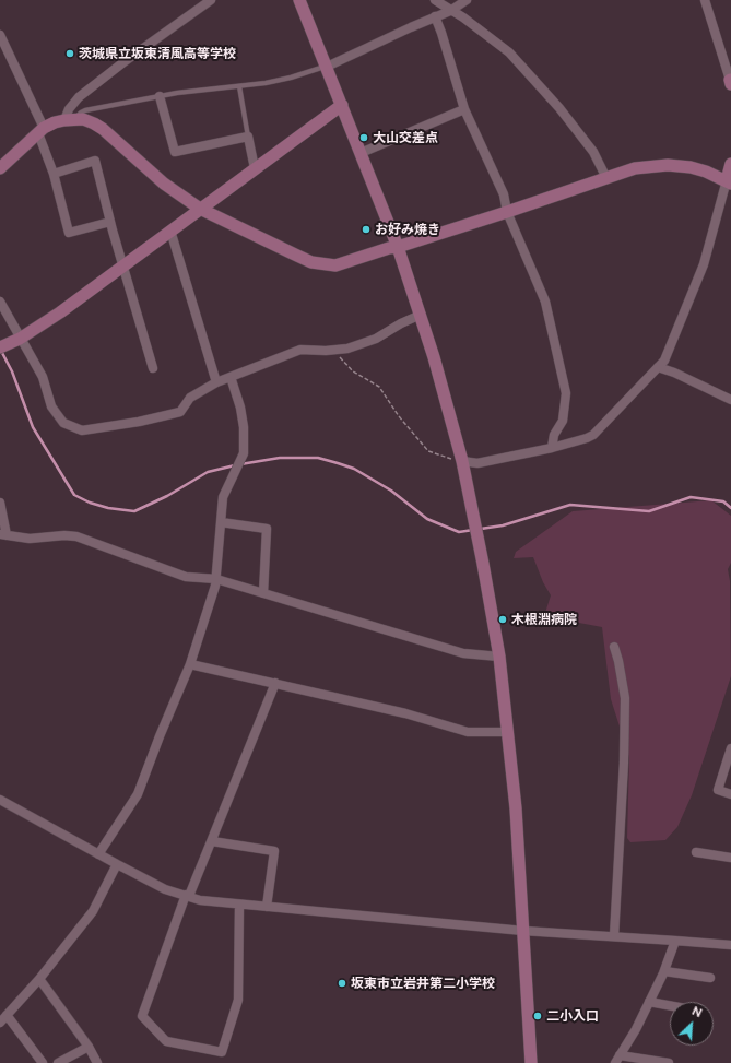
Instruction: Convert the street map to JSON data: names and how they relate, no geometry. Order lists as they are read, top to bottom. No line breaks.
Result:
{"places":["茨城県立坂東清風高等学校","大山交差点","お好み焼き","木根淵病院","坂東市立岩井第二小学校","二小入口"],"north":"top right"}
